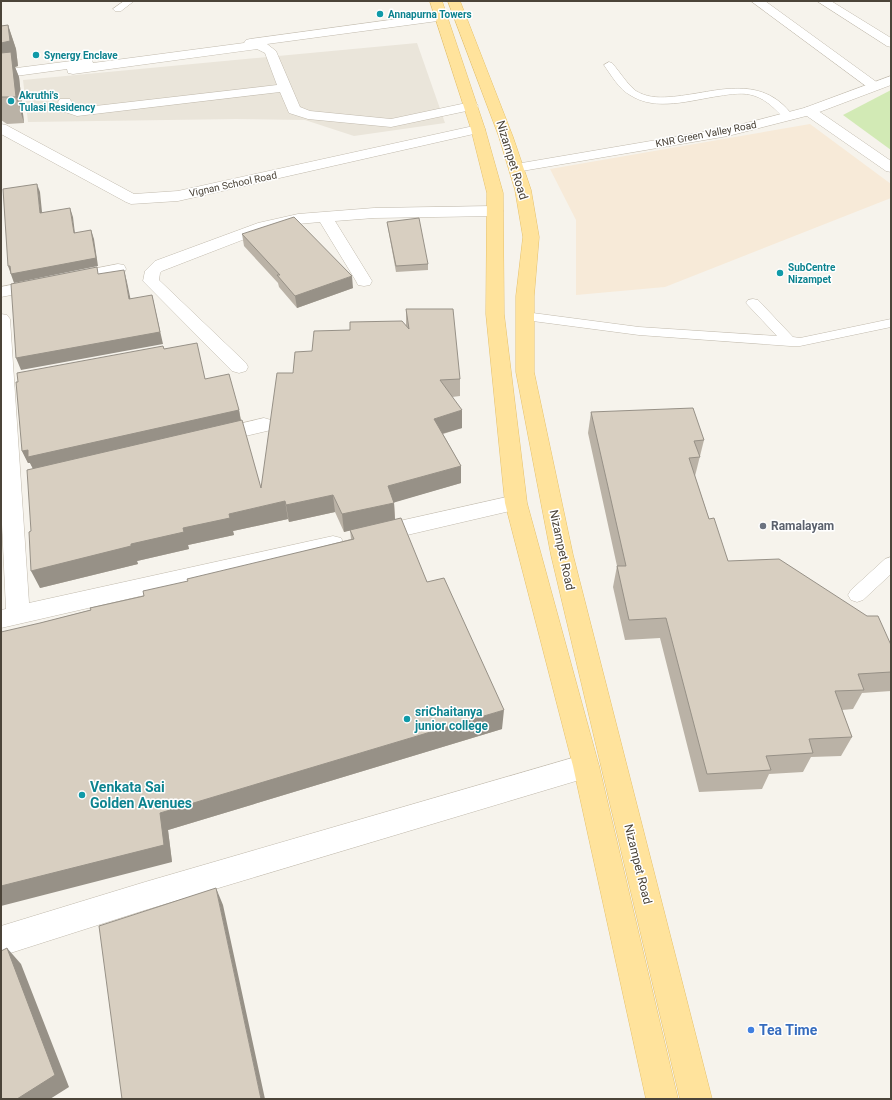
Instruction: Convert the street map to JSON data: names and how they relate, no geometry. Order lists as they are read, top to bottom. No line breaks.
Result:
{"streets":{"main road":["Nizampet Road"],"street":["KNR Green Valley Road","Vignan School Road"]},"crossings":[["KNR Green Valley Road","Nizampet Road"],["Nizampet Road","Vignan School Road"]],"places":["Annapurna Towers","Synergy Enclave","Akruthi's Tulasi Residency","SubCentre Nizampet","Ramalayam","sriChaitanya junior college","Venkata Sai Golden Avenues","Tea Time"]}
